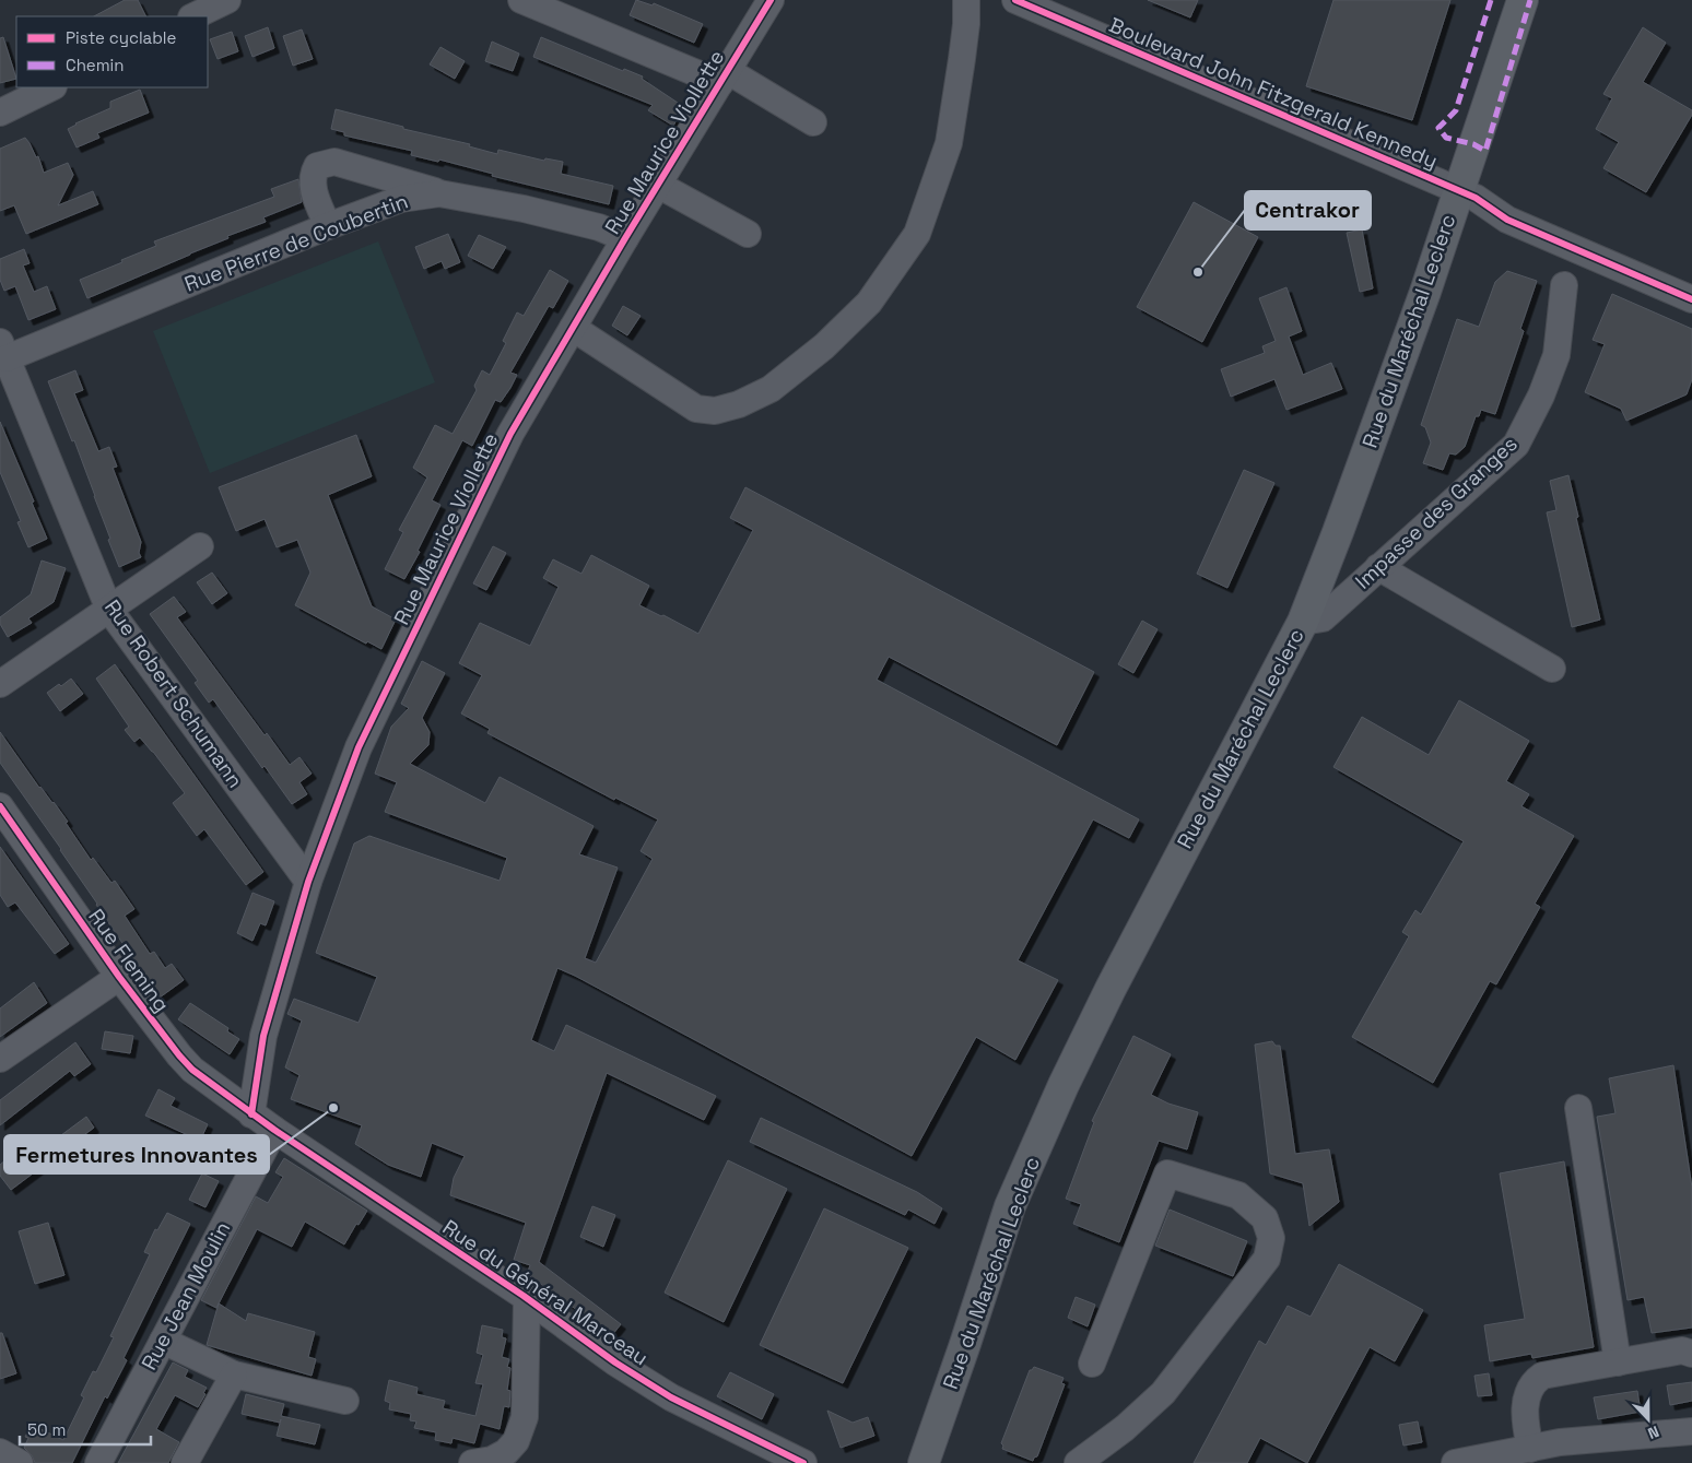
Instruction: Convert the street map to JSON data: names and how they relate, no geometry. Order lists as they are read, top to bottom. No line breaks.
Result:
{"streets":{"main road":["Rue du Maréchal Leclerc"],"street":["Boulevard John Fitzgerald Kennedy","Rue Maurice Viollette","Rue Pierre de Coubertin","Impasse des Granges","Rue Robert Schumann","Rue Fleming","Rue du Général Marceau","Rue Jean Moulin"]},"crossings":[["Boulevard John Fitzgerald Kennedy","Rue du Maréchal Leclerc"],["Rue Maurice Viollette","Rue Pierre de Coubertin"],["Rue Maurice Viollette","Rue Robert Schumann"],["Rue Maurice Viollette","Rue Fleming"],["Rue Maurice Viollette","Rue du Général Marceau"],["Rue Pierre de Coubertin","Rue Robert Schumann"],["Rue du Maréchal Leclerc","Impasse des Granges"],["Rue Fleming","Rue du Général Marceau"],["Rue du Général Marceau","Rue Jean Moulin"]],"places":["Centrakor","Fermetures Innovantes"],"legend":["Piste cyclable","Chemin"],"scale_bar":"50 m","north":"bottom"}
